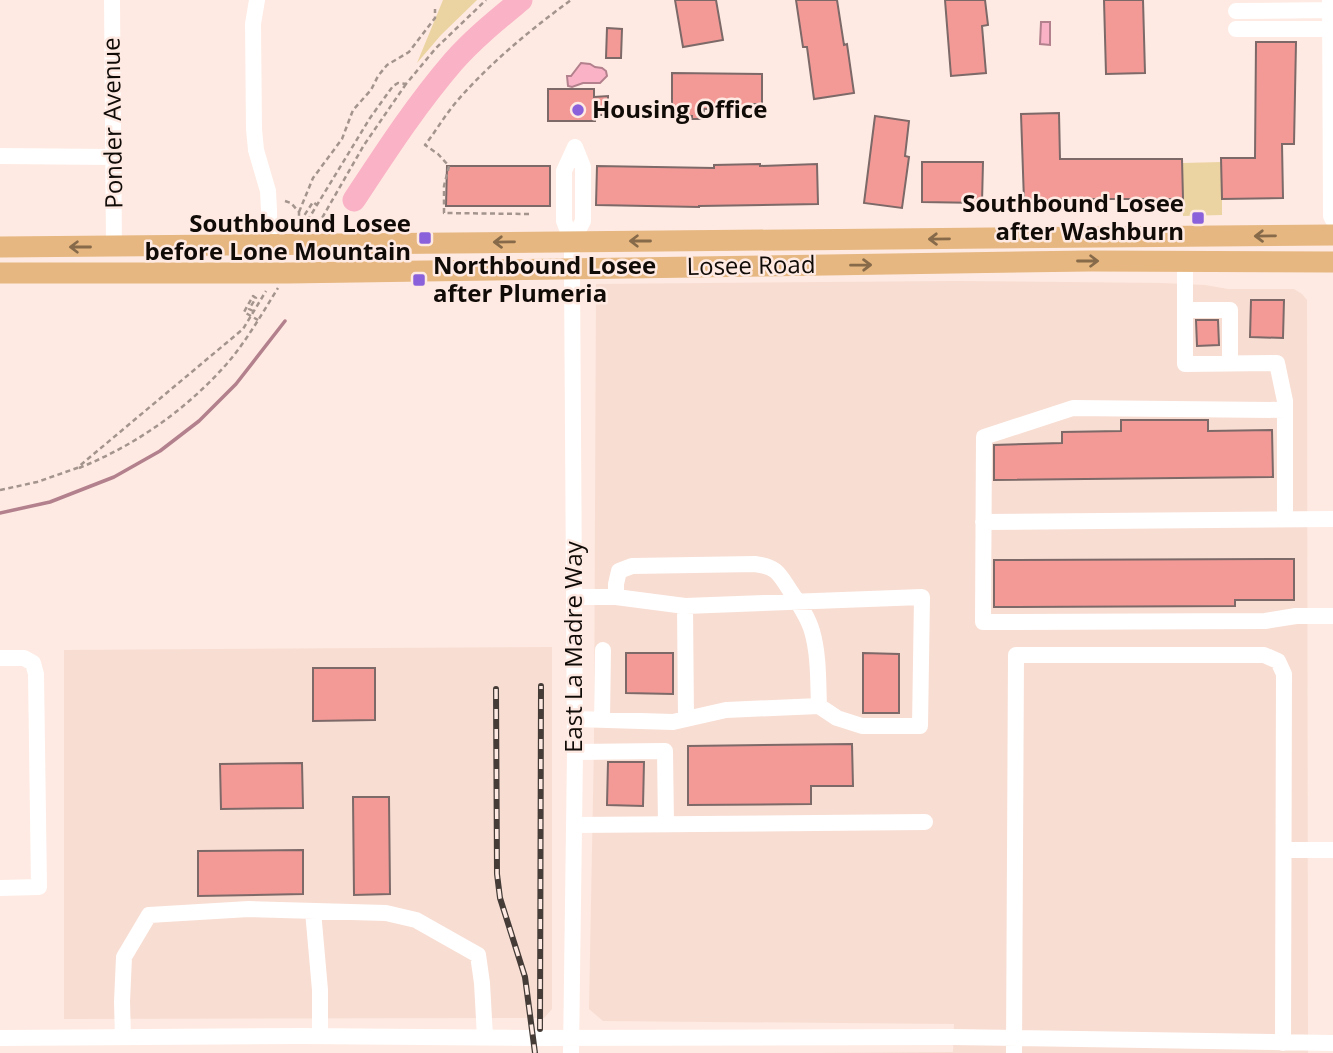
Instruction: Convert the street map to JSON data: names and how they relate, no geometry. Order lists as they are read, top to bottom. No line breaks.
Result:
{"streets":{"main road":["Losee Road"],"street":["Ponder Avenue","East La Madre Way"]},"crossings":[["Ponder Avenue","Losee Road"],["Losee Road","East La Madre Way"]],"places":{"other":["Housing Office"],"transit":["Southbound Losee after Washburn","Southbound Losee before Lone Mountain","Northbound Losee after Plumeria"]}}
